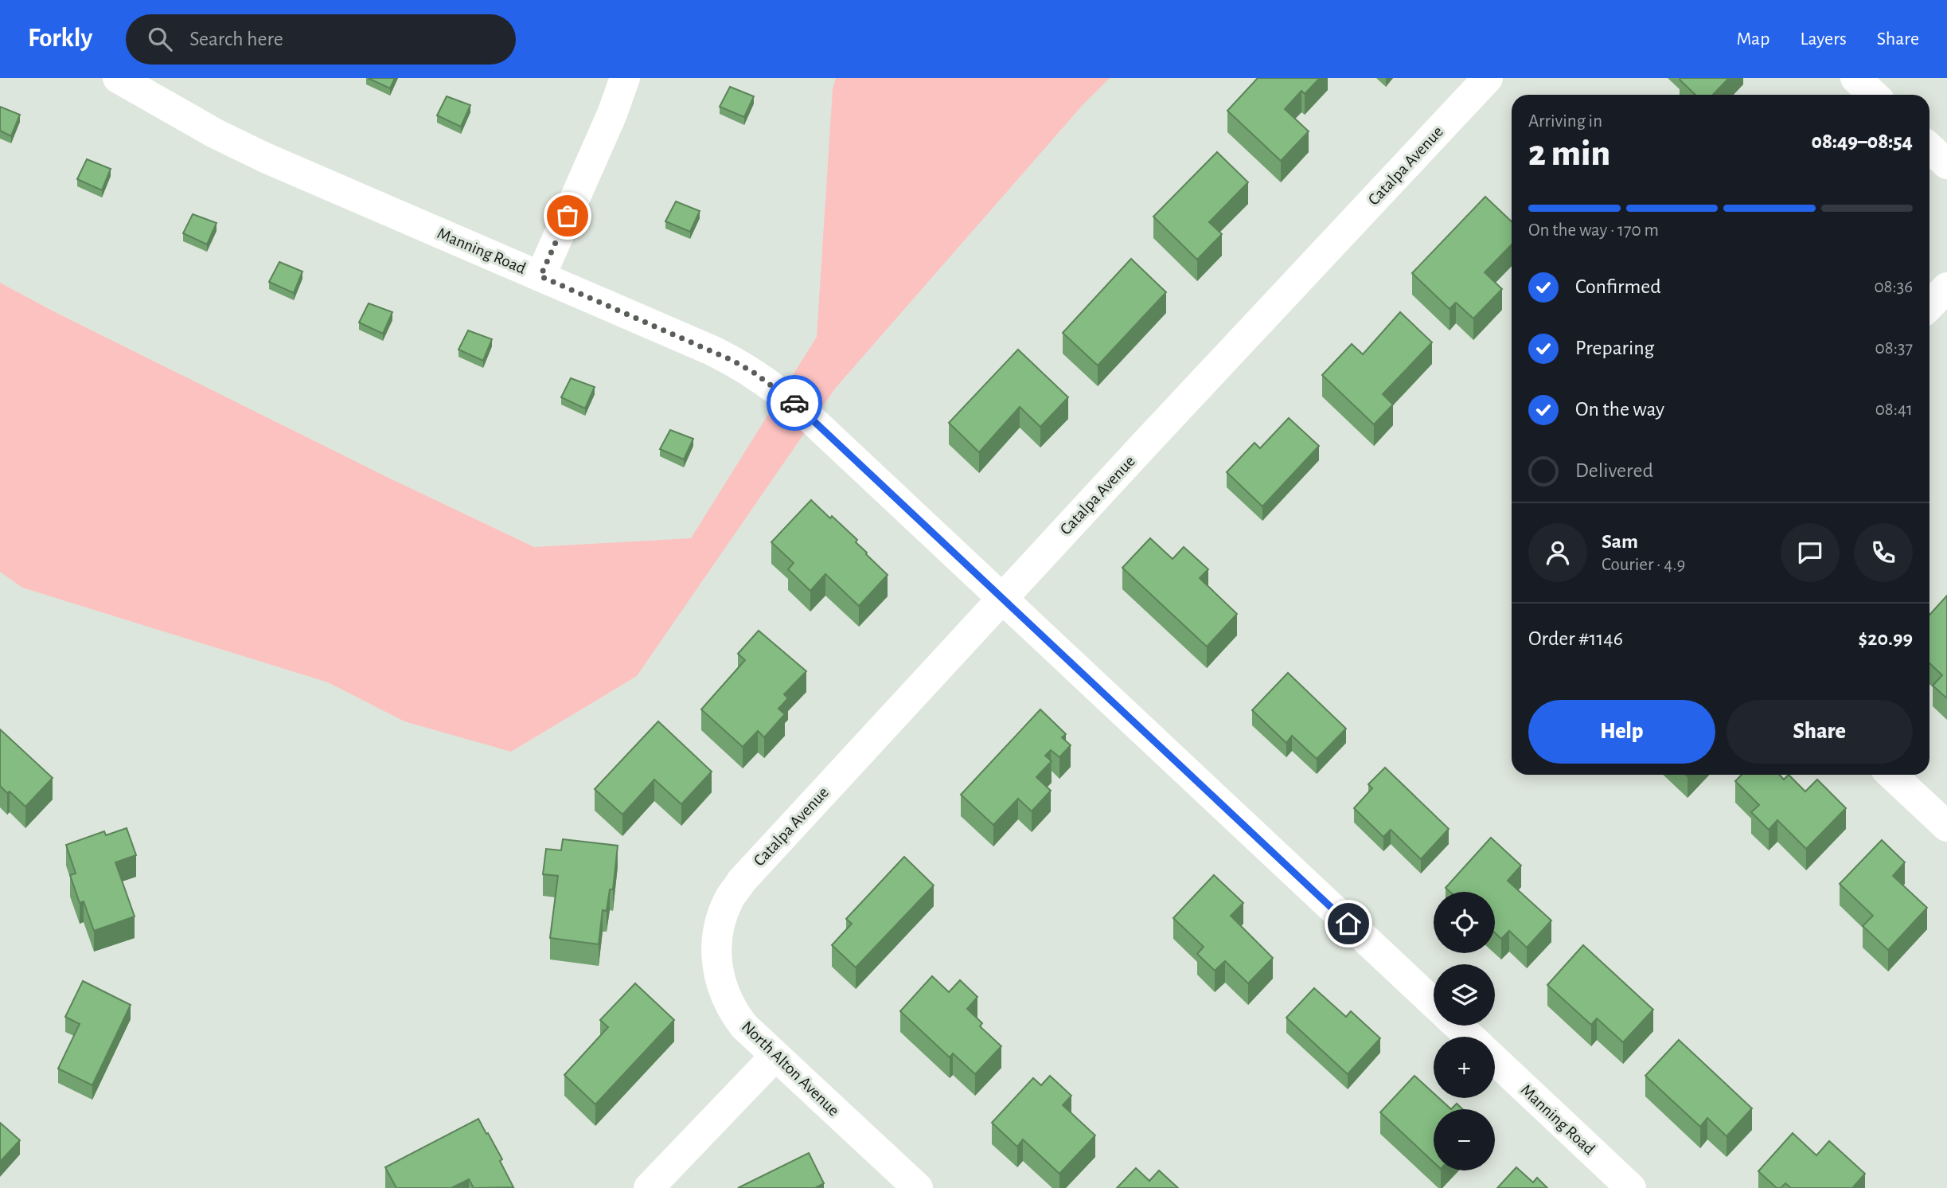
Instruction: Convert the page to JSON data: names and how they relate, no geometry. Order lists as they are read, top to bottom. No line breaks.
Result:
{"streets":{"street":["Catalpa Avenue","Manning Road","North Alton Avenue"]},"crossings":[["Catalpa Avenue","Manning Road"],["Catalpa Avenue","North Alton Avenue"]],"page":{"header":"Forkly","search":"Search here","nav":["Map","Layers","Share"],"heading":["2 min","Arriving in","08:49–08:54"],"panel":["Sam","Courier · 4.9","Order #1146","$20.99"],"bar":"On the way · 170 m","list":[["Confirmed","08:36"],["Preparing","08:37"],["On the way","08:41"],"Delivered"],"buttons":["Help","Share"],"map_buttons":["+","−"]}}
